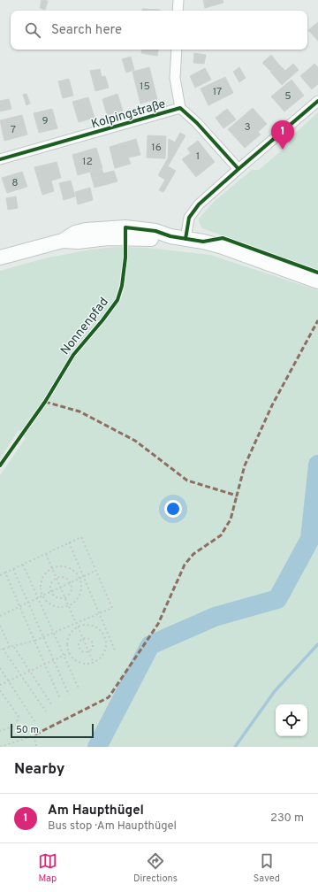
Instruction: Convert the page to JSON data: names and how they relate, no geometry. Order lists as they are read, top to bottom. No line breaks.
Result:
{"streets":{"street":["Kolpingstraße"],"cycle path":["Nonnenpfad"]},"house_numbers":["15","17","5","9","3","7","16","1","12","8"],"scale_bar":"50 m","page":{"search":"Search here","pins":"1","scale":"50 m","heading":"Nearby","list":[{"mark":"1","name":"Am Haupthügel","note":"Bus stop · Am Haupthügel","value":"230 m"}],"nav":["Map","Directions","Saved"]}}
